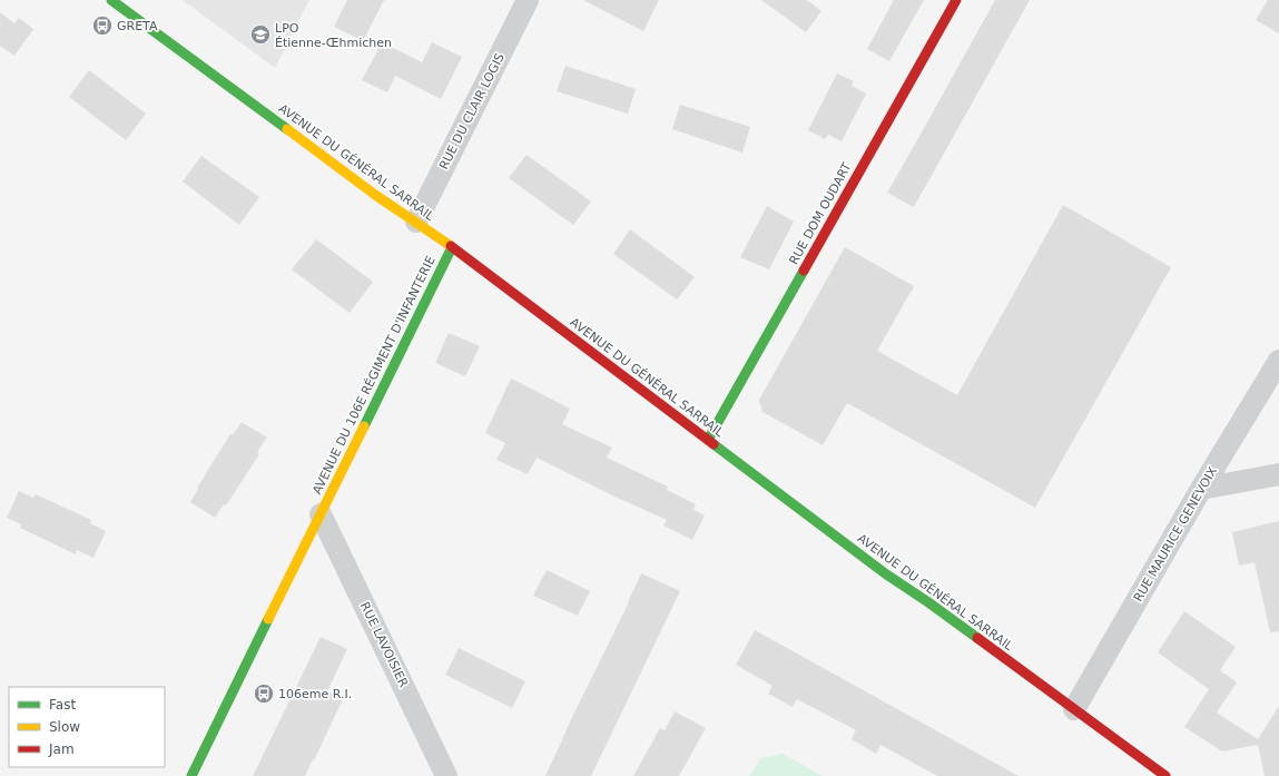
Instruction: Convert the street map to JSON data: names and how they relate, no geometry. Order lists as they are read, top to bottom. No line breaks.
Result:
{"streets":{"main road":["AVENUE DU GÉNÉRAL SARRAIL","RUE DOM OUDART","AVENUE DU 106E RÉGIMENT D'INFANTERIE"],"street":["RUE DU CLAIR LOGIS","RUE MAURICE GENEVOIX","RUE LAVOISIER"]},"crossings":[["RUE DU CLAIR LOGIS","AVENUE DU GÉNÉRAL SARRAIL"],["AVENUE DU GÉNÉRAL SARRAIL","RUE DOM OUDART"],["AVENUE DU GÉNÉRAL SARRAIL","AVENUE DU 106E RÉGIMENT D'INFANTERIE"],["AVENUE DU GÉNÉRAL SARRAIL","RUE MAURICE GENEVOIX"],["AVENUE DU 106E RÉGIMENT D'INFANTERIE","RUE LAVOISIER"]],"places":{"bus stop":["GRETA","106eme R.I."],"school or university":["LPO Étienne-Œhmichen"]},"legend":["Fast","Slow","Jam"]}
